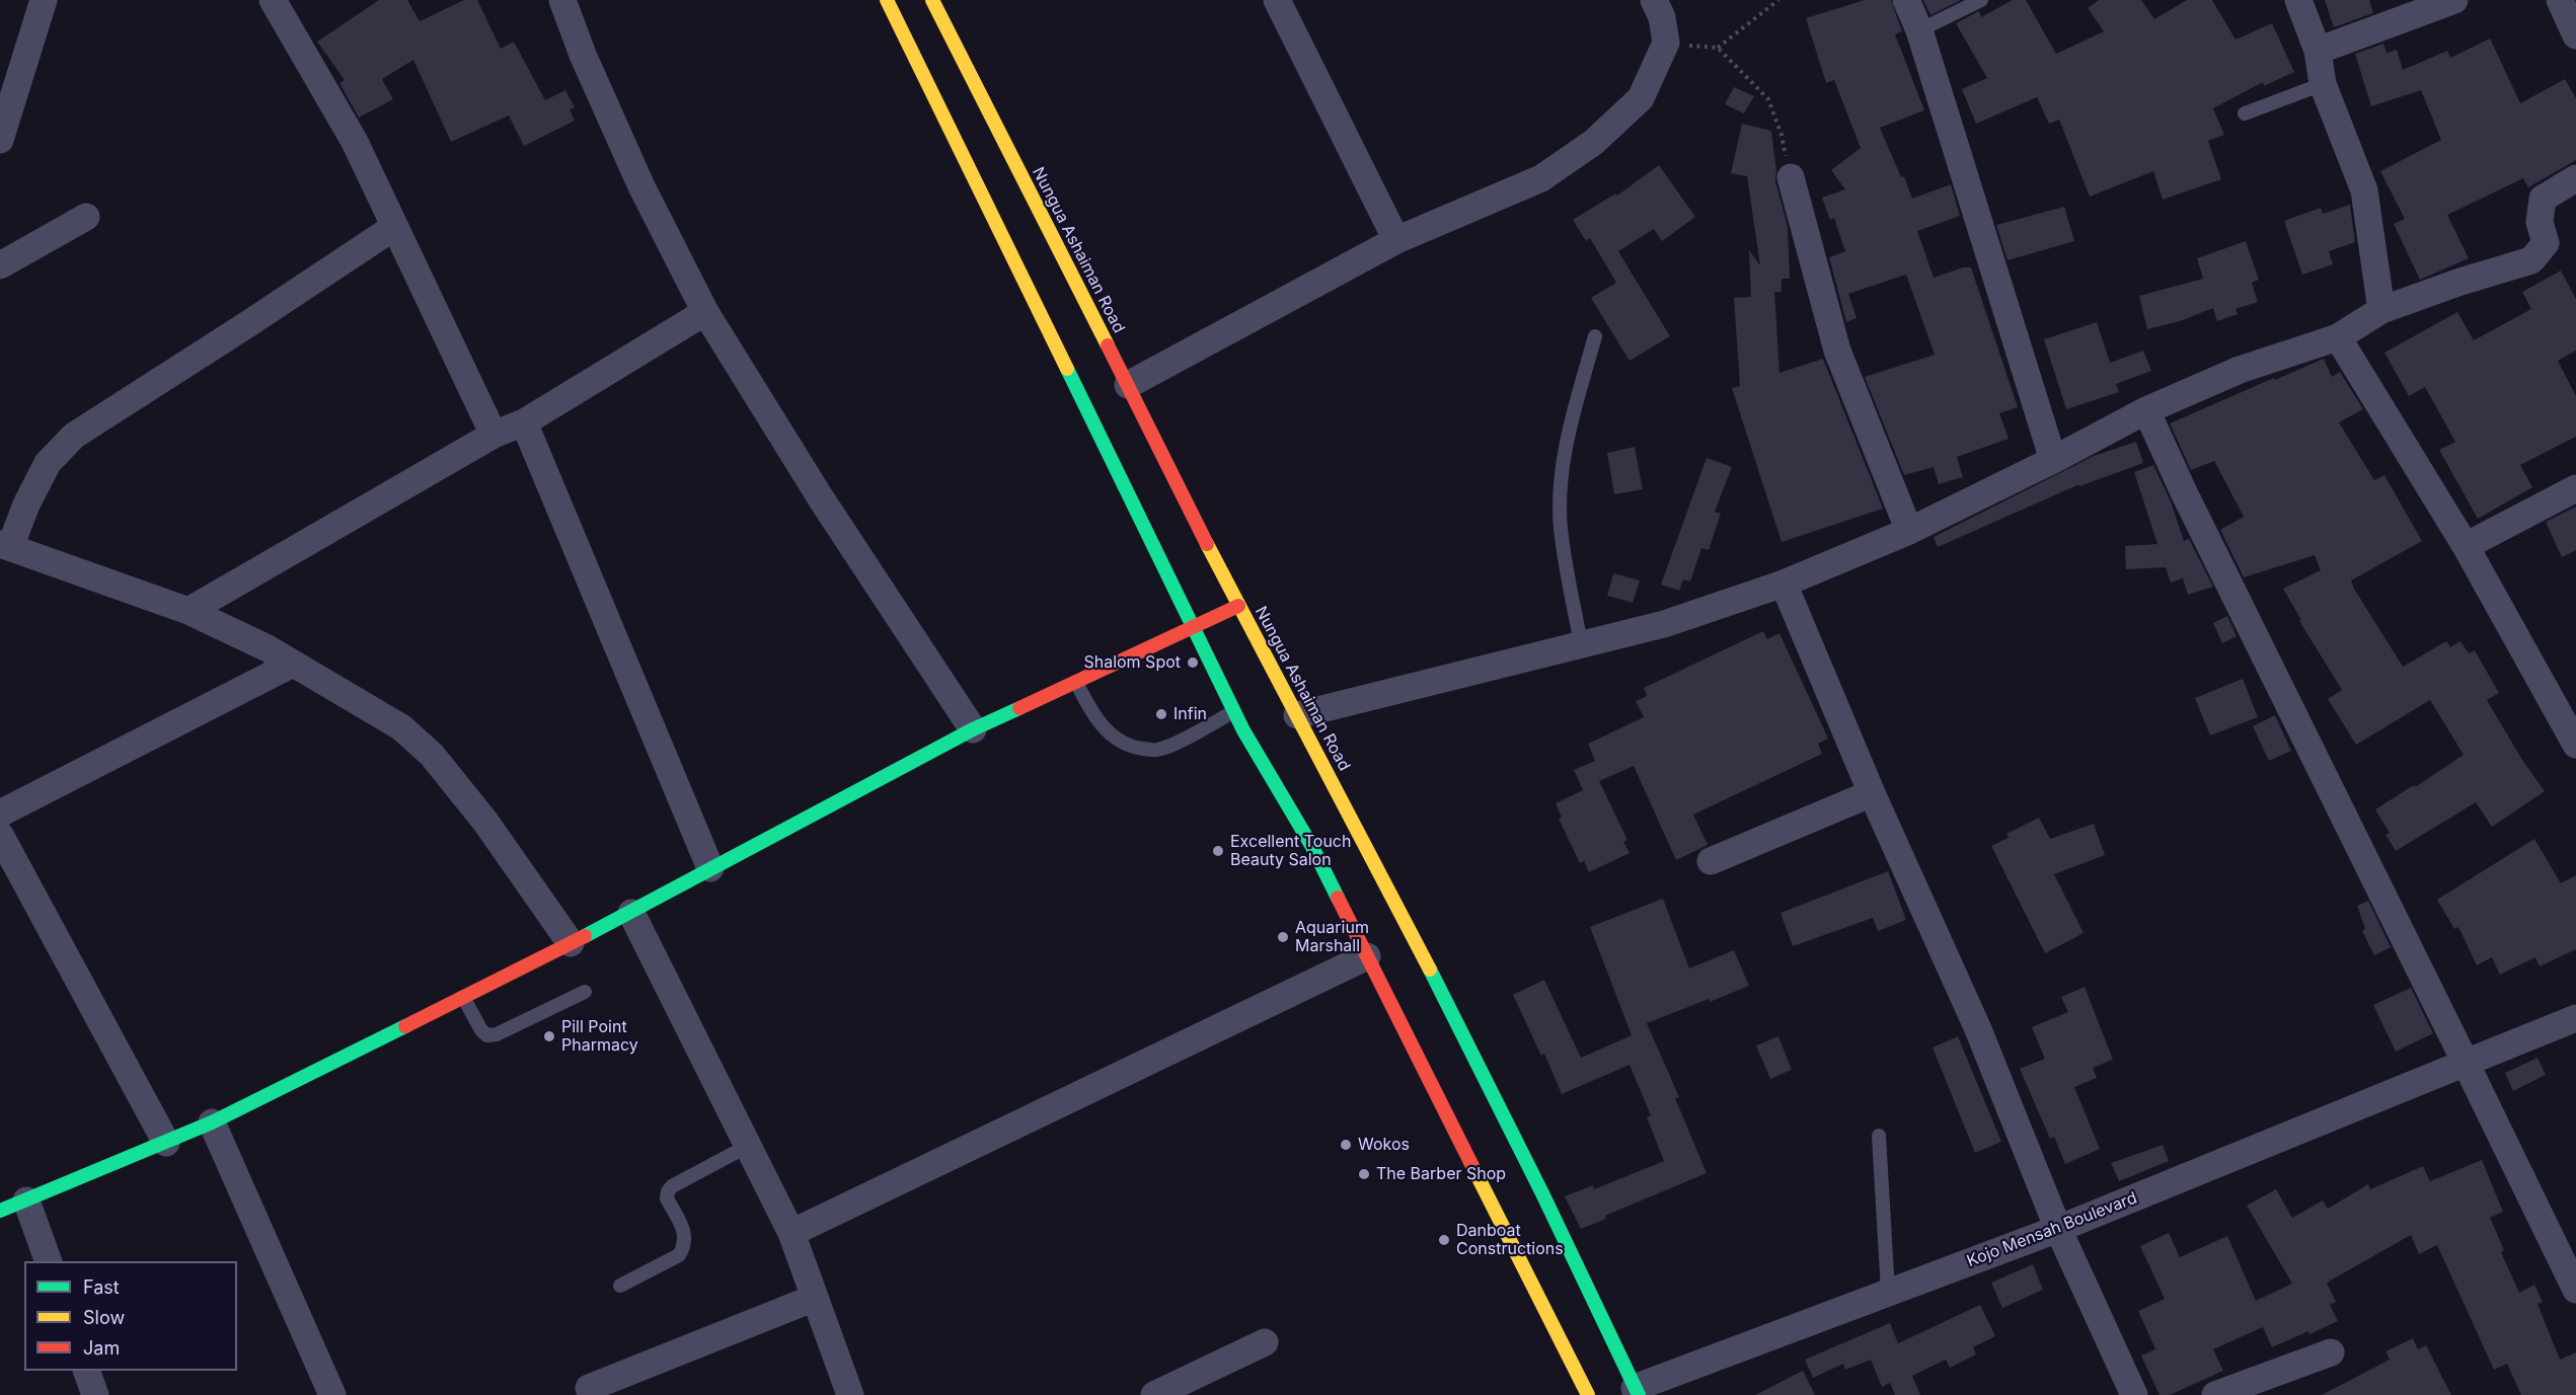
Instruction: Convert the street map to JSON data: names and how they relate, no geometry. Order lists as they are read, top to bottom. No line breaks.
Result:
{"streets":{"main road":["Nungua Ashaiman Road"],"street":["Kojo Mensah Boulevard"]},"crossings":[["Nungua Ashaiman Road","Kojo Mensah Boulevard"]],"places":["Shalom Spot","Infin","Excellent Touch Beauty Salon","Aquarium Marshall","Pill Point Pharmacy","Wokos","The Barber Shop","Danboat Constructions"],"legend":["Fast","Slow","Jam"]}
